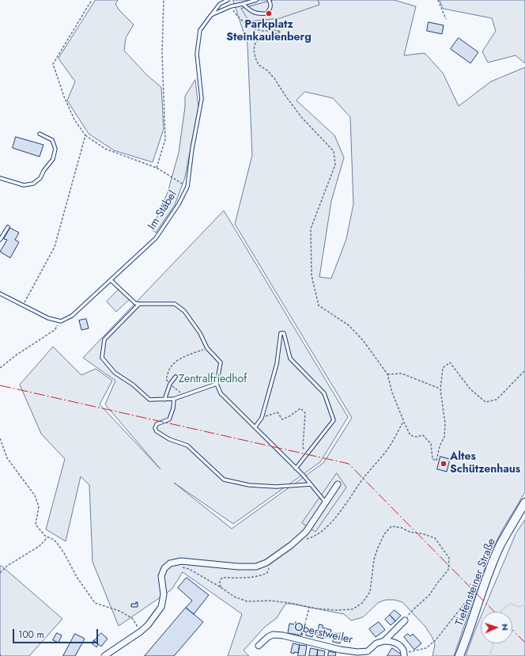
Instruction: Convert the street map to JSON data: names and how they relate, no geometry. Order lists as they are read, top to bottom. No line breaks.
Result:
{"streets":{"main road":["Tiefensteiner Straße"],"street":["Oberstweiler"],"lane":["Im Stäbel"]},"parks":["Zentralfriedhof"],"places":["Parkplatz Steinkaulenberg","Altes Schützenhaus"],"scale_bar":"100 m","north":"right"}
